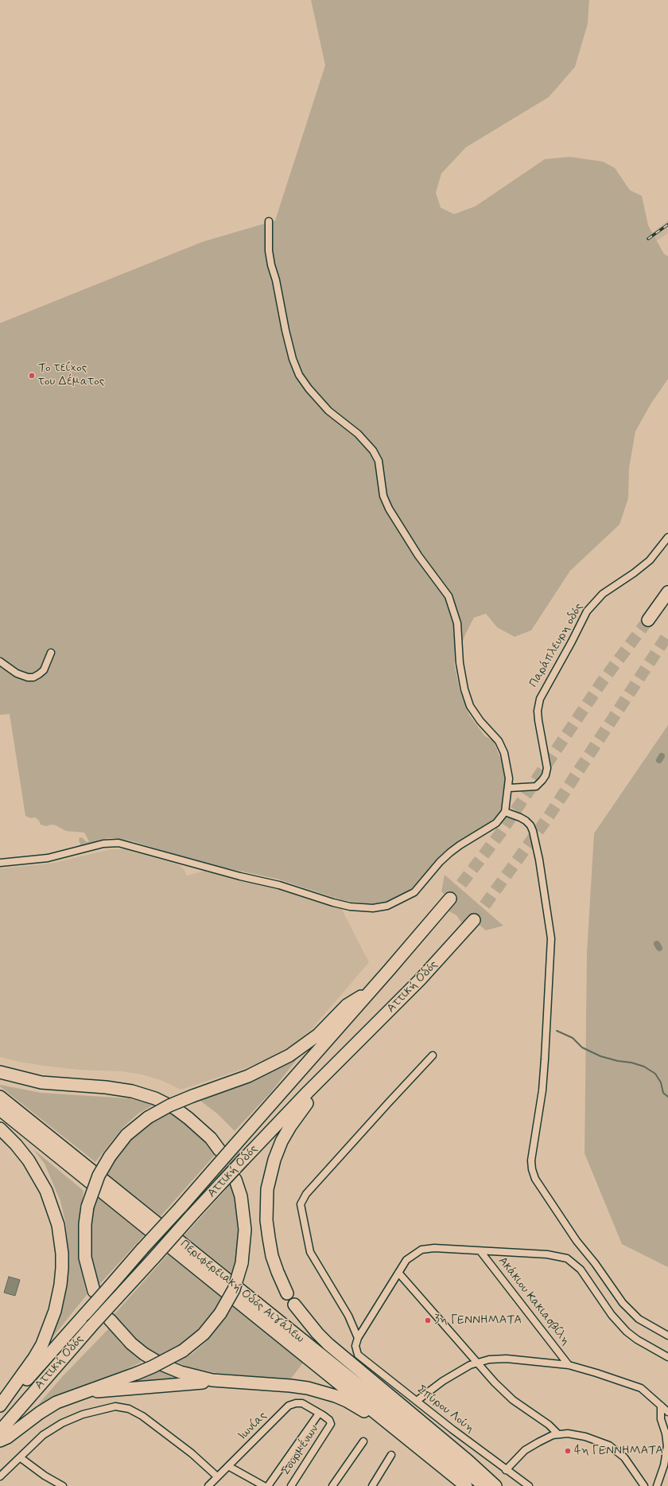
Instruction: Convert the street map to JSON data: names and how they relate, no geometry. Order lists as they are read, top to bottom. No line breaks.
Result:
{"streets":{"highway":["Αττική Οδός","Περιφερειακή Οδός Αιγάλεω"],"street":["Παράπλευρη οδός","Ακάκιου Κακιασβίλη","Σπύρου Λούη","Ιωνίας","Σουρμένων"]},"crossings":[["Ιωνίας","Σουρμένων"]],"places":["Το τείχος του Δέματος","3η ΓΕΝΝΗΜΑΤΑ","4η ΓΕΝΝΗΜΑΤΑ"]}
